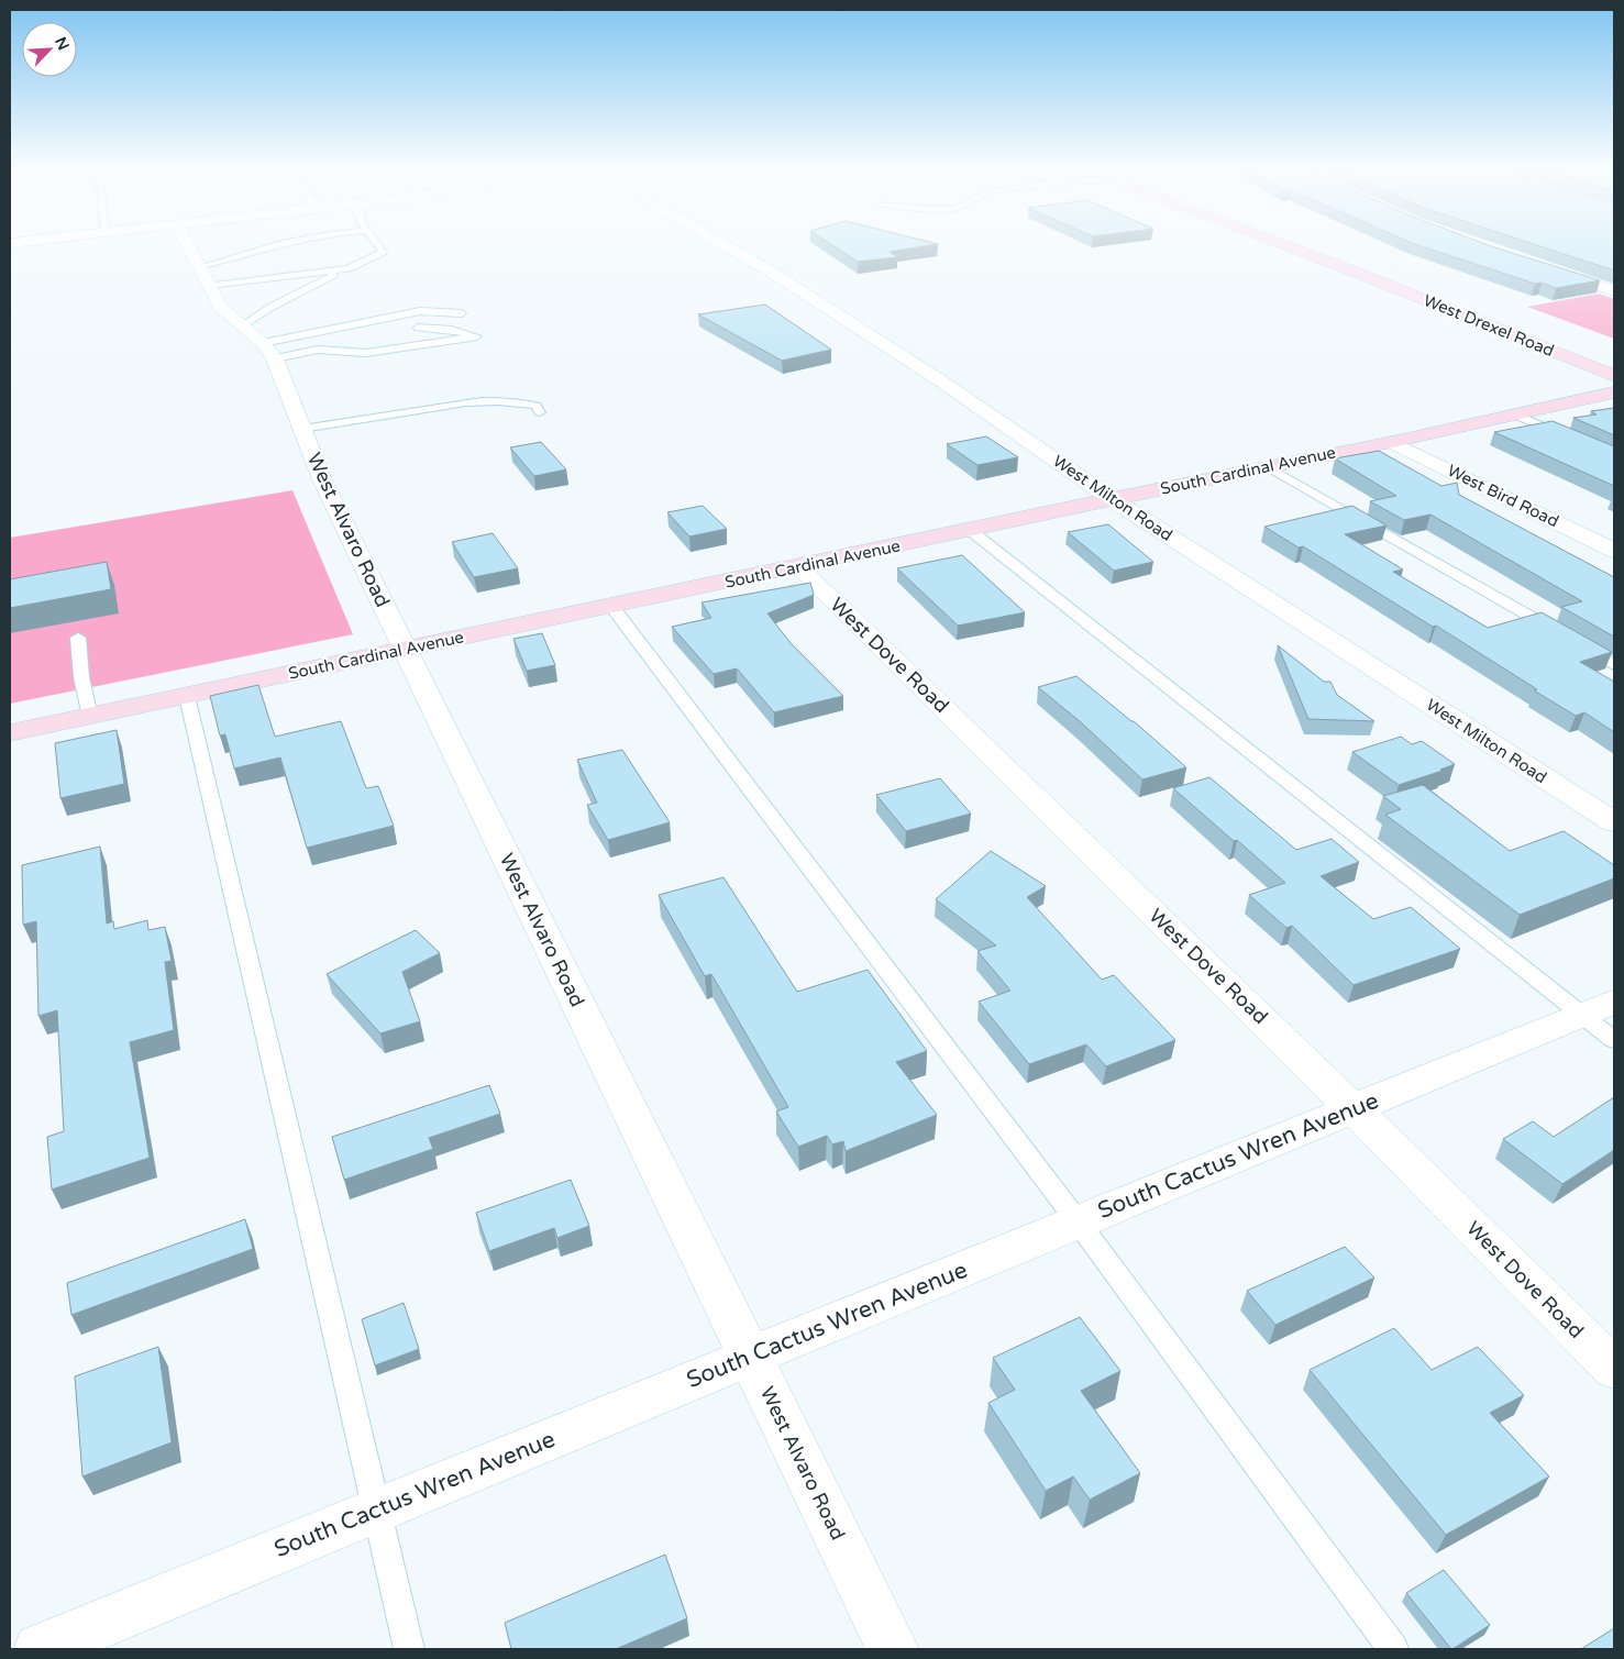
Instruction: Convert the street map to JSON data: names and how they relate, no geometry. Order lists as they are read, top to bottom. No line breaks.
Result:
{"streets":{"main road":["West Drexel Road","South Cardinal Avenue"],"street":["West Bird Road","West Milton Road","West Alvaro Road","West Dove Road","South Cactus Wren Avenue"]},"crossings":[["South Cardinal Avenue","West Bird Road"],["South Cardinal Avenue","West Milton Road"],["South Cardinal Avenue","West Alvaro Road"],["South Cardinal Avenue","West Dove Road"],["West Alvaro Road","South Cactus Wren Avenue"],["West Dove Road","South Cactus Wren Avenue"]],"north":"top right"}
